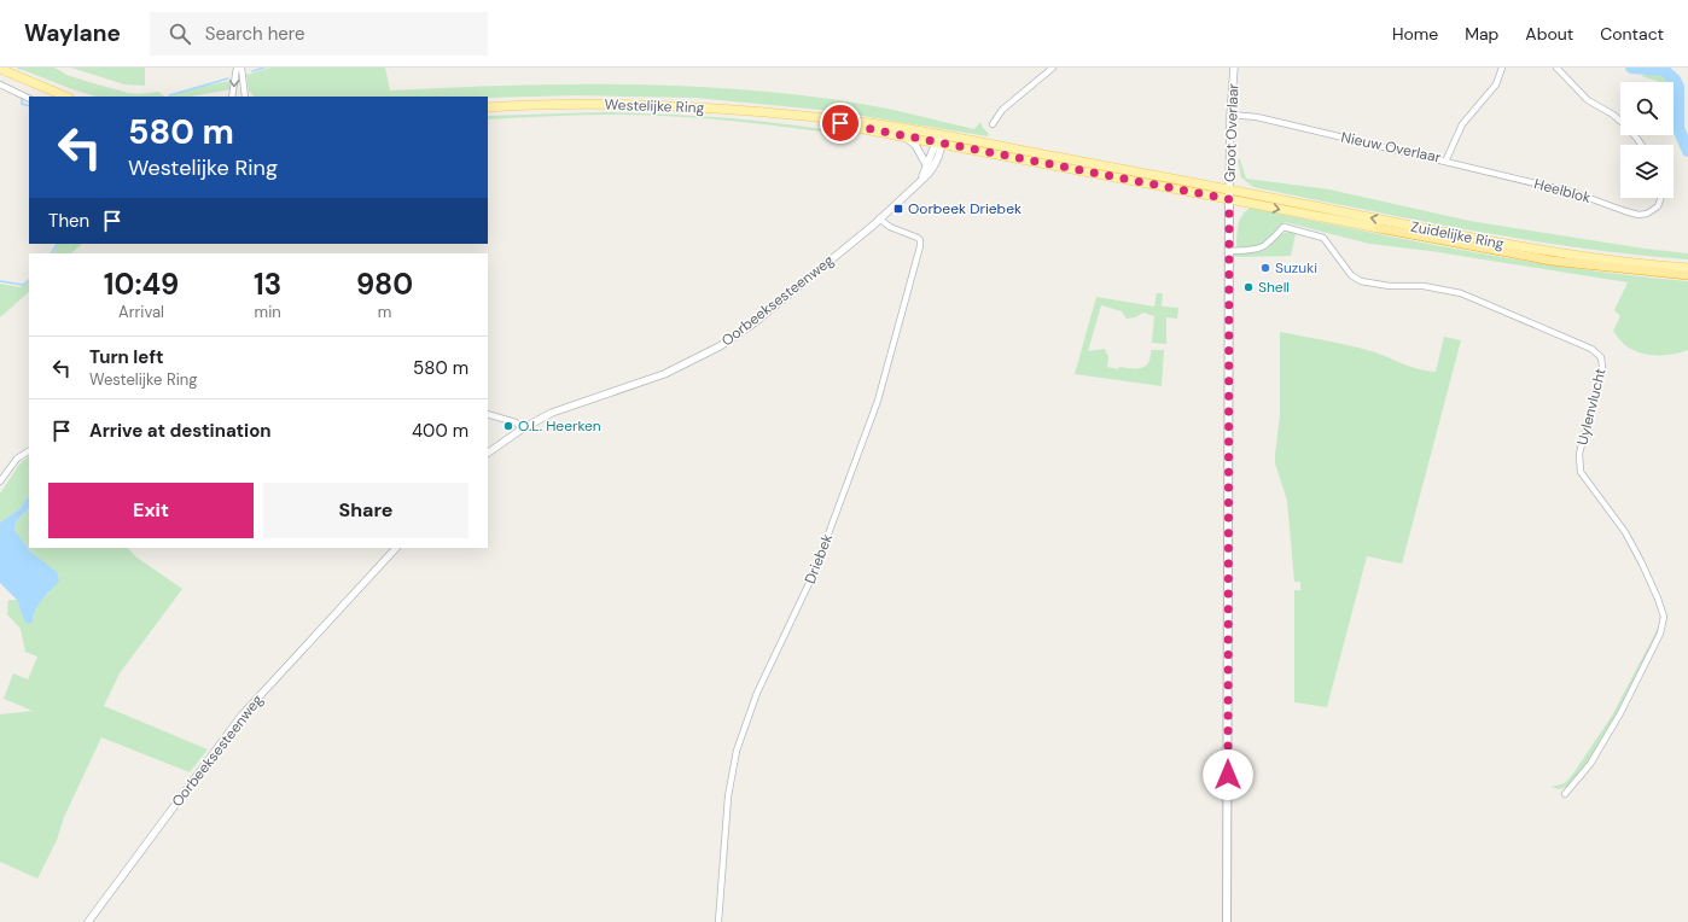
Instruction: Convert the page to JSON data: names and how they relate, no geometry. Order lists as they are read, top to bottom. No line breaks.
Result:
{"streets":{"highway":["Zuidelijke Ring"],"main road":["Westelijke Ring","Groot Overlaar"],"street":["Nieuw Overlaar","Heelblok","Oorbeeksesteenweg","Uylenvlucht","Driebek"]},"crossings":[["Westelijke Ring","Groot Overlaar"],["Westelijke Ring","Zuidelijke Ring"],["Westelijke Ring","Oorbeeksesteenweg"],["Groot Overlaar","Nieuw Overlaar"],["Groot Overlaar","Zuidelijke Ring"],["Groot Overlaar","Uylenvlucht"],["Nieuw Overlaar","Heelblok"],["Oorbeeksesteenweg","Driebek"]],"places":{"transit":["Oorbeek Driebek"],"other":["Suzuki","Shell","O.L. Heerken"]},"page":{"header":"Waylane","search":"Search here","nav":["Home","Map","About","Contact"],"turn":["580 m","Westelijke Ring"],"then":"Then","eta":["10:49","Arrival","13","min","980","m"],"list":[{"name":"Turn left","note":"Westelijke Ring","value":"580 m"},{"name":"Arrive at destination","value":"400 m"}],"buttons":["Exit","Share"]}}
